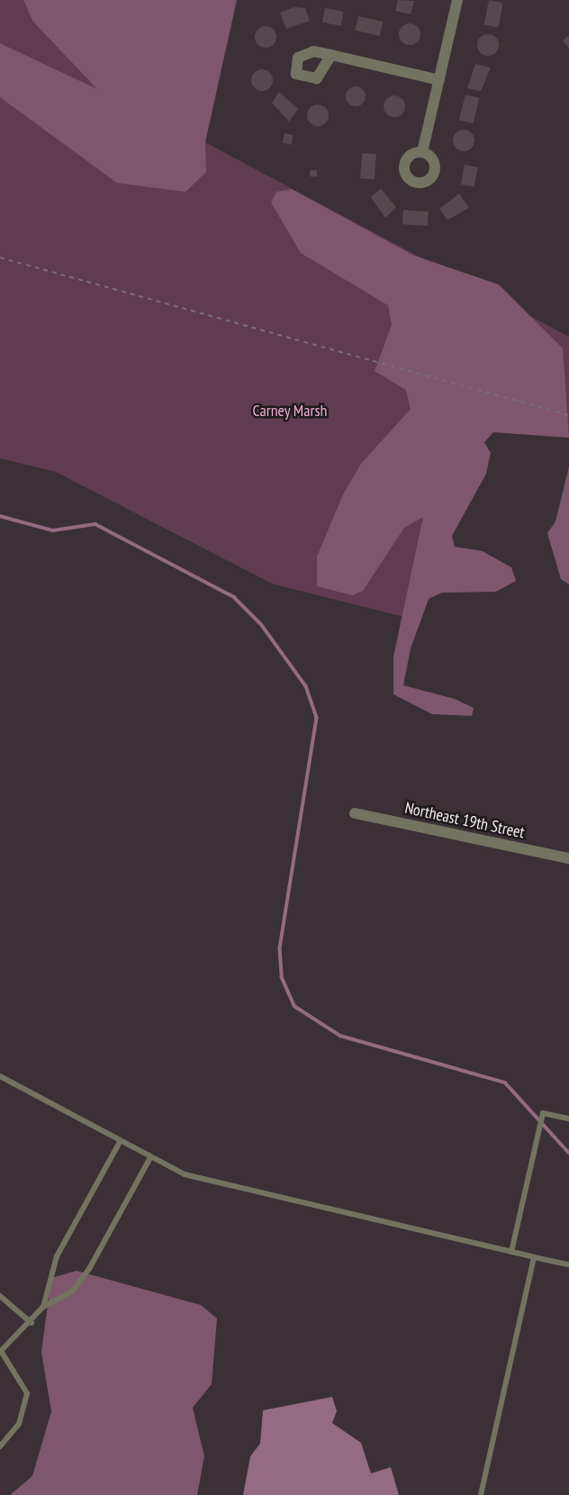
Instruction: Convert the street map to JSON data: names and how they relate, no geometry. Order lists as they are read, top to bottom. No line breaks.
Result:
{"streets":{"street":["Northeast 19th Street"]},"parks":["Carney Marsh"]}
